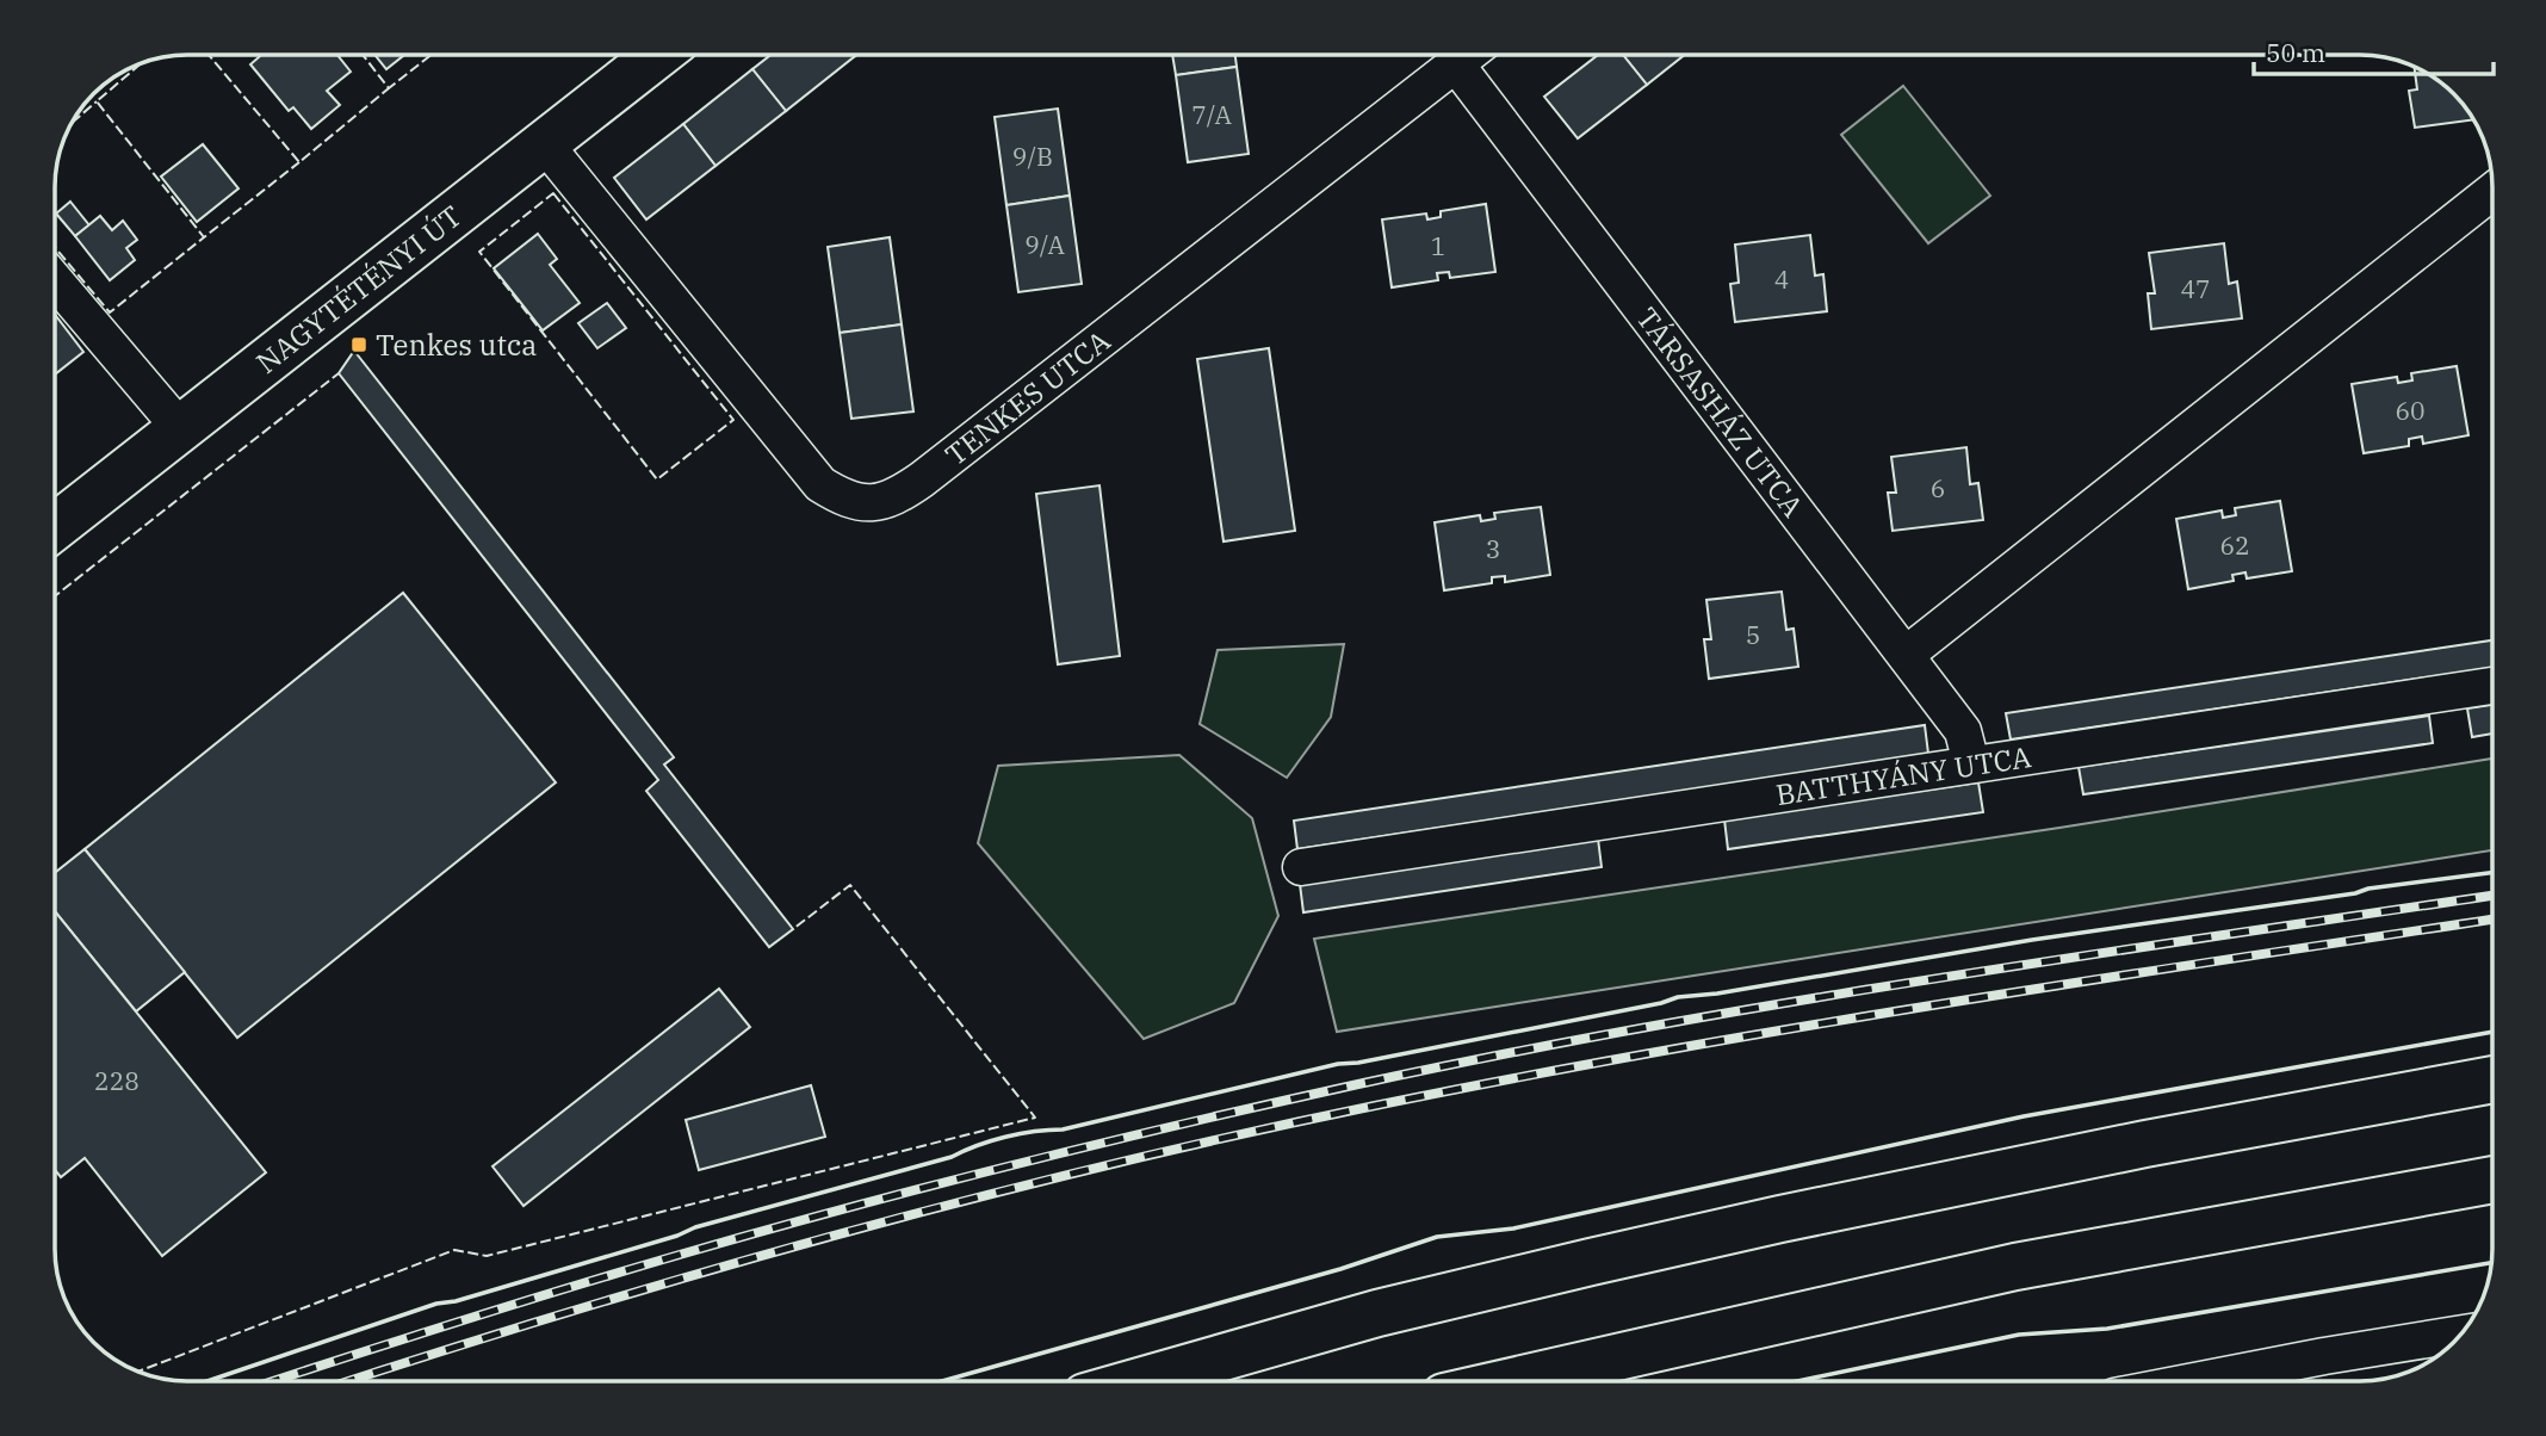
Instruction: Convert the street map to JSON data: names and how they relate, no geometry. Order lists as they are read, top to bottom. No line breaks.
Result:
{"streets":{"main road":["NAGYTÉTÉNYI ÚT"],"street":["TENKES UTCA","TÁRSASHÁZ UTCA","BATTHYÁNY UTCA"]},"crossings":[["NAGYTÉTÉNYI ÚT","TENKES UTCA"],["TENKES UTCA","TÁRSASHÁZ UTCA"],["TÁRSASHÁZ UTCA","BATTHYÁNY UTCA"]],"places":{"transit":["Tenkes utca"]},"house_numbers":["7/A","9/B","9/A","1","4","47","60","6","62","3","5","228"],"scale_bar":"50 m"}
